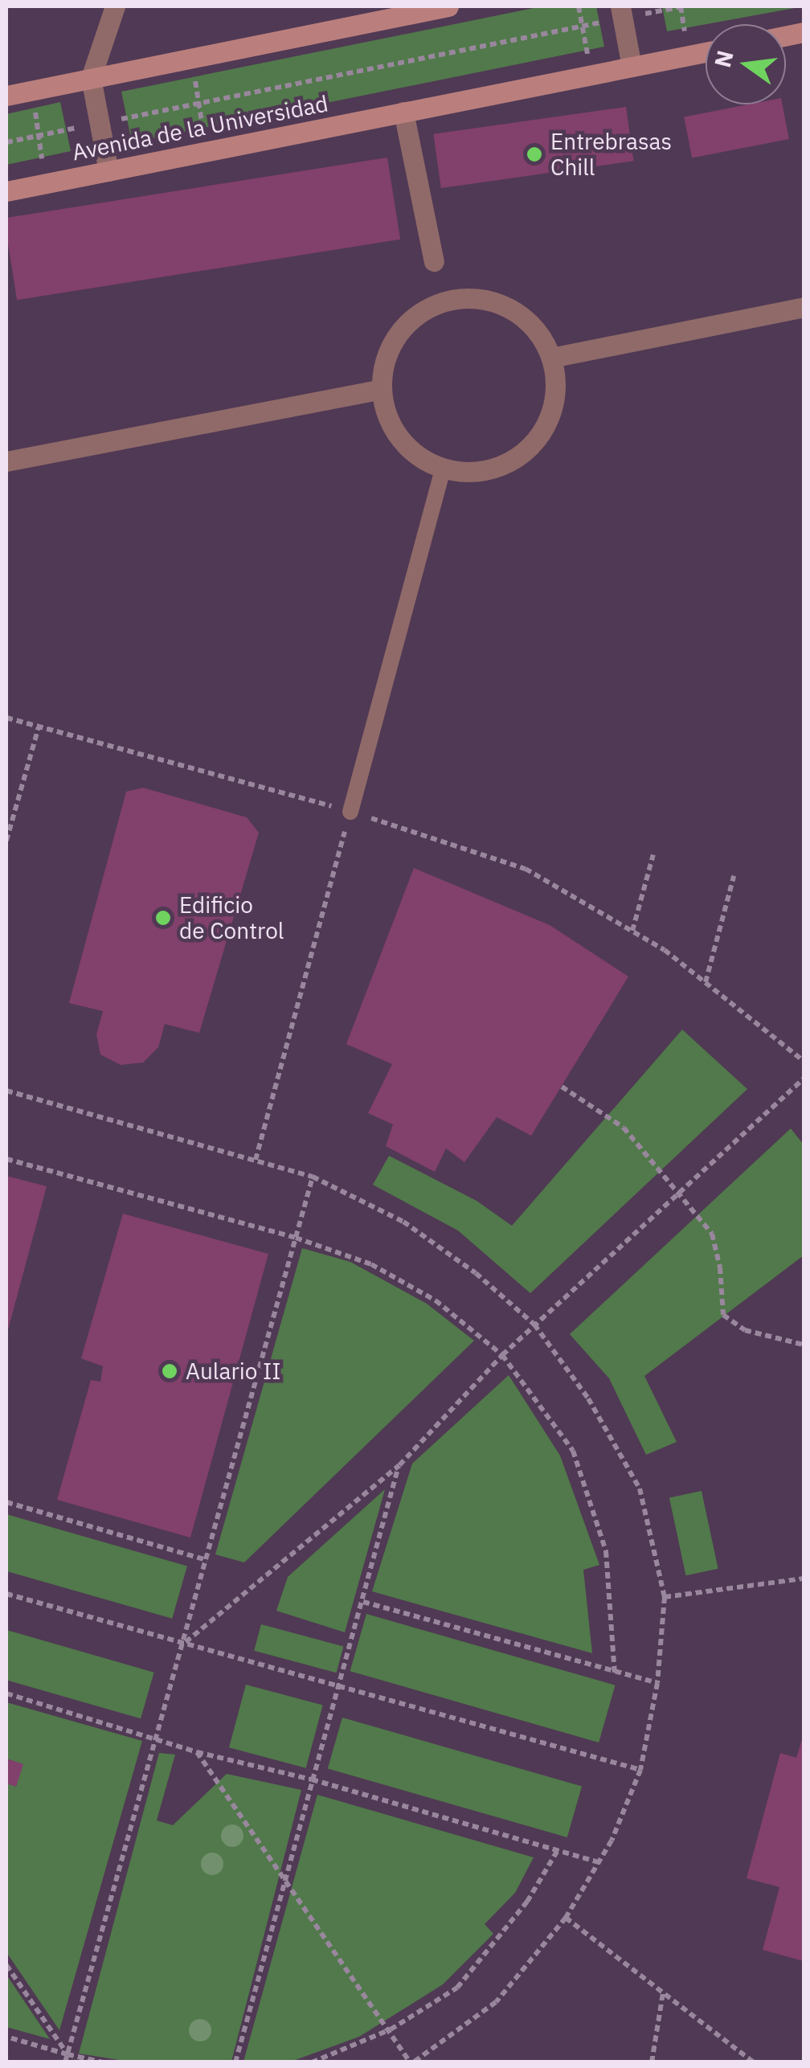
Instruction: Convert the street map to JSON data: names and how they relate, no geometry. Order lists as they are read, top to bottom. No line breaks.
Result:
{"streets":{"main road":["Avenida de la Universidad"]},"places":["Entrebrasas Chill","Edificio de Control","Aulario II"],"north":"left"}
